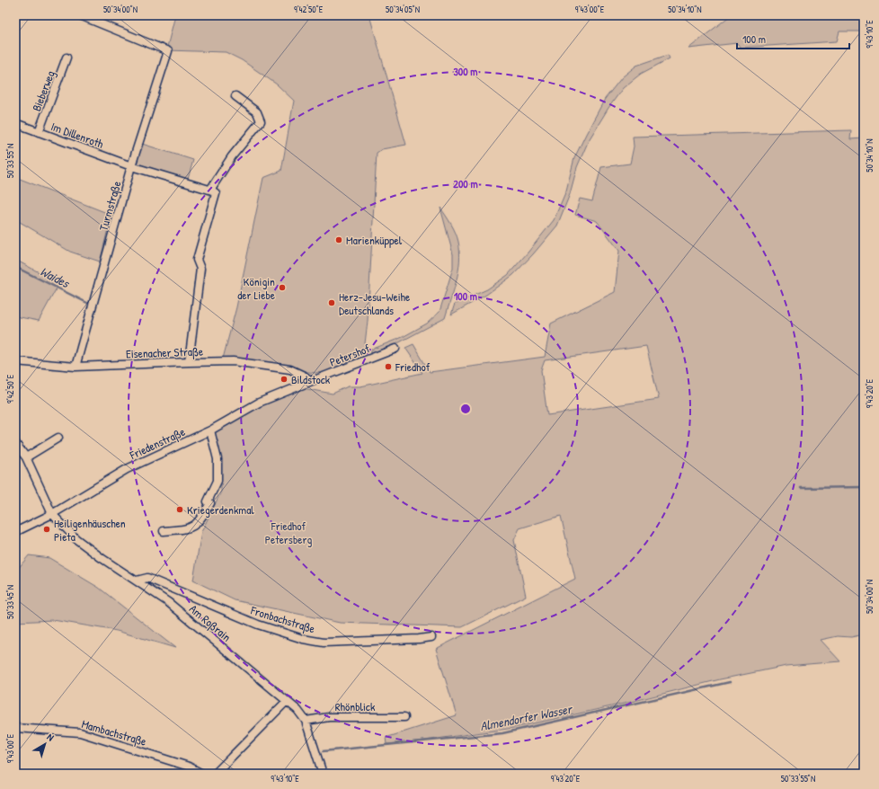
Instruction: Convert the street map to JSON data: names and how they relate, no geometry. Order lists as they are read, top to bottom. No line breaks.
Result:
{"streets":{"street":["Bieberweg","Im Dillenroth","Turmstraße","Eisenacher Straße","Petershof","Friedenstraße","Fronbachstraße","Am Roßrain","Rhönblick","Mambachstraße"]},"crossings":[["Bieberweg","Im Dillenroth"],["Im Dillenroth","Turmstraße"],["Turmstraße","Eisenacher Straße"],["Eisenacher Straße","Petershof"],["Eisenacher Straße","Friedenstraße"],["Petershof","Friedenstraße"],["Friedenstraße","Am Roßrain"],["Fronbachstraße","Am Roßrain"],["Am Roßrain","Rhönblick"]],"water":["Waides","Almendorfer Wasser"],"parks":["Friedhof Petersberg"],"places":["Marienküppel","Königin der Liebe","Herz-Jesu-Weihe Deutschlands","Friedhof","Bildstock","Kriegerdenkmal","Heiligenhäuschen Pieta"],"scale_bar":"100 m","north":"top right","coordinates":["50°34'00\"N","9°42'50\"E","50°34'05\"N","9°43'00\"E","50°34'10\"N","9°43'10\"E","50°33'55\"N","9°43'20\"E","50°33'45\"N"],"rings":["300 m","200 m","100 m"]}
